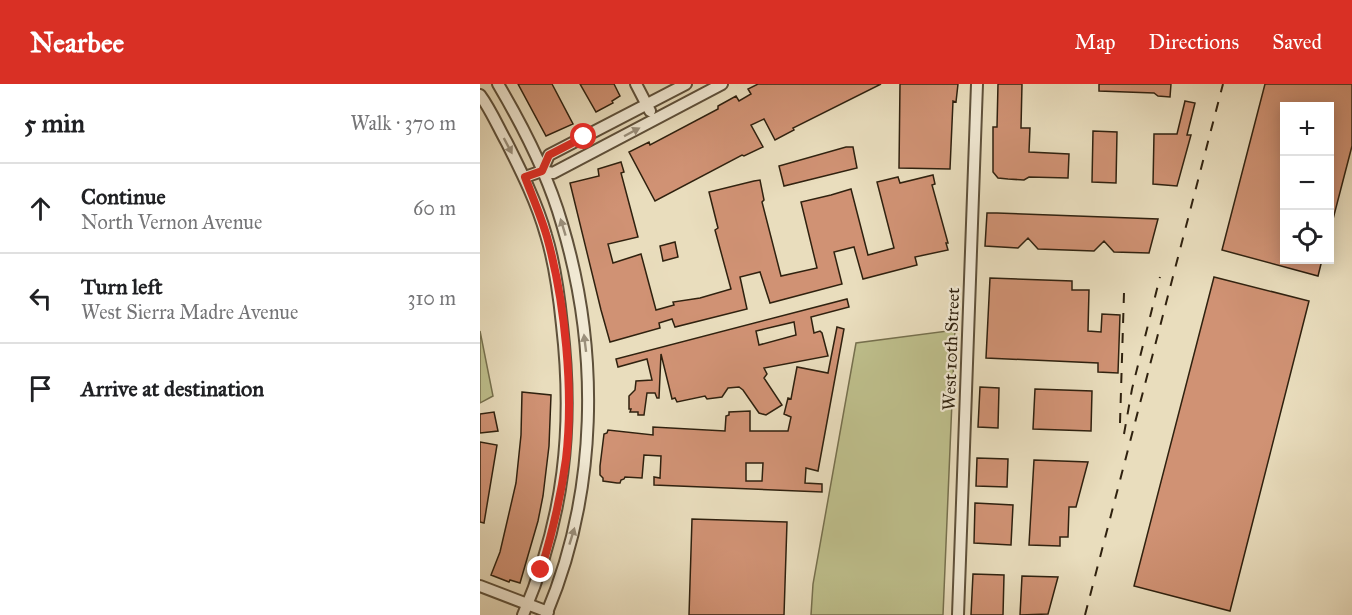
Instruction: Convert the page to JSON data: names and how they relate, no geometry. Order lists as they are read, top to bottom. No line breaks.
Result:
{"streets":{"street":["West 10th Street"]},"page":{"header":"Nearbee","nav":["Map","Directions","Saved"],"heading":["5 min","Walk · 370 m"],"map_buttons":["+","−"],"list":[["Continue","North Vernon Avenue","60 m"],["Turn left","West Sierra Madre Avenue","310 m"],"Arrive at destination"]}}
